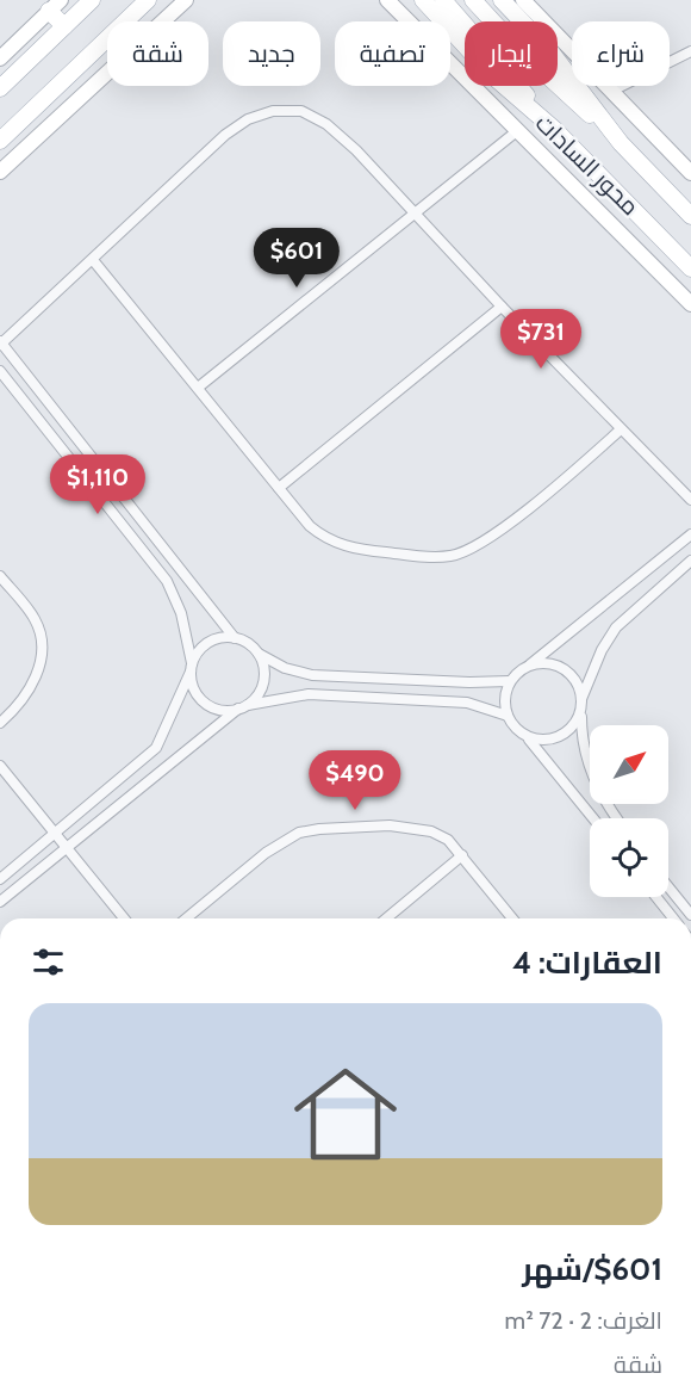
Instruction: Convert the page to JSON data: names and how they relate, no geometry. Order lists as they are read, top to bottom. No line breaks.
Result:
{"streets":{"main road":["محور السادات"]},"north":"top right","page":{"chip":["شراء","إيجار","تصفية","جديد","شقة"],"price":["$601","$731","$1,110","$490"],"heading":"العقارات: 4","list":[{"name":"$601/شهر","note":"الغرف: 2 · 72 m² · شقة"}]}}
